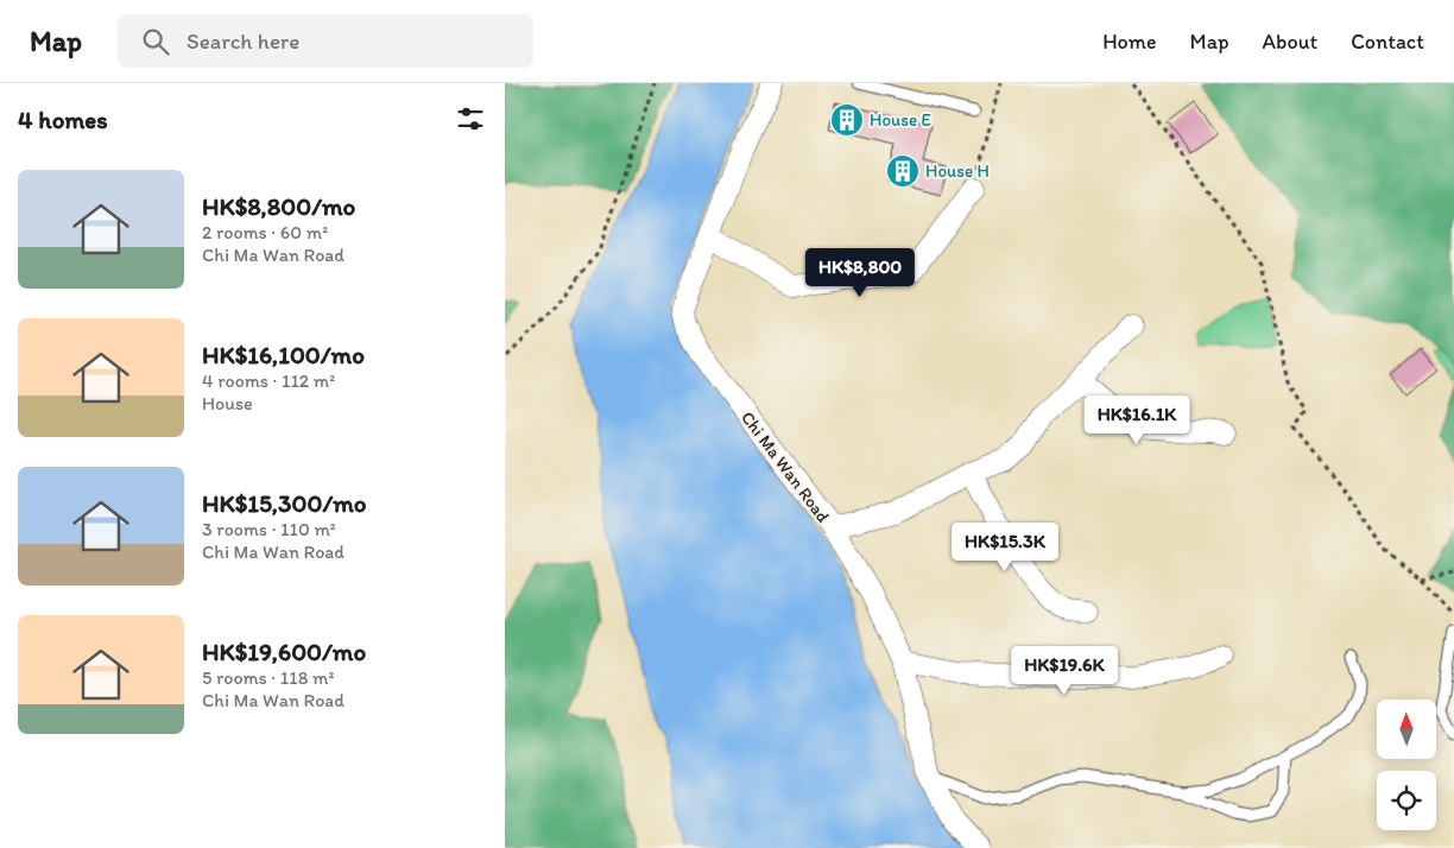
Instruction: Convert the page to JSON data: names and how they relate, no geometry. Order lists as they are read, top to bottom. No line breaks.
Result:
{"streets":{"street":["Chi Ma Wan Road"]},"places":{"building":["House E","House H"]},"north":"top","page":{"header":"Map","search":"Search here","nav":["Home","Map","About","Contact"],"heading":"4 homes","list":[{"name":"HK$8,800/mo","note":"2 rooms · 60 m² · Chi Ma Wan Road"},{"name":"HK$16,100/mo","note":"4 rooms · 112 m² · House"},{"name":"HK$15,300/mo","note":"3 rooms · 110 m² · Chi Ma Wan Road"},{"name":"HK$19,600/mo","note":"5 rooms · 118 m² · Chi Ma Wan Road"}],"price":["HK$8,800","HK$16.1K","HK$15.3K","HK$19.6K"]}}
